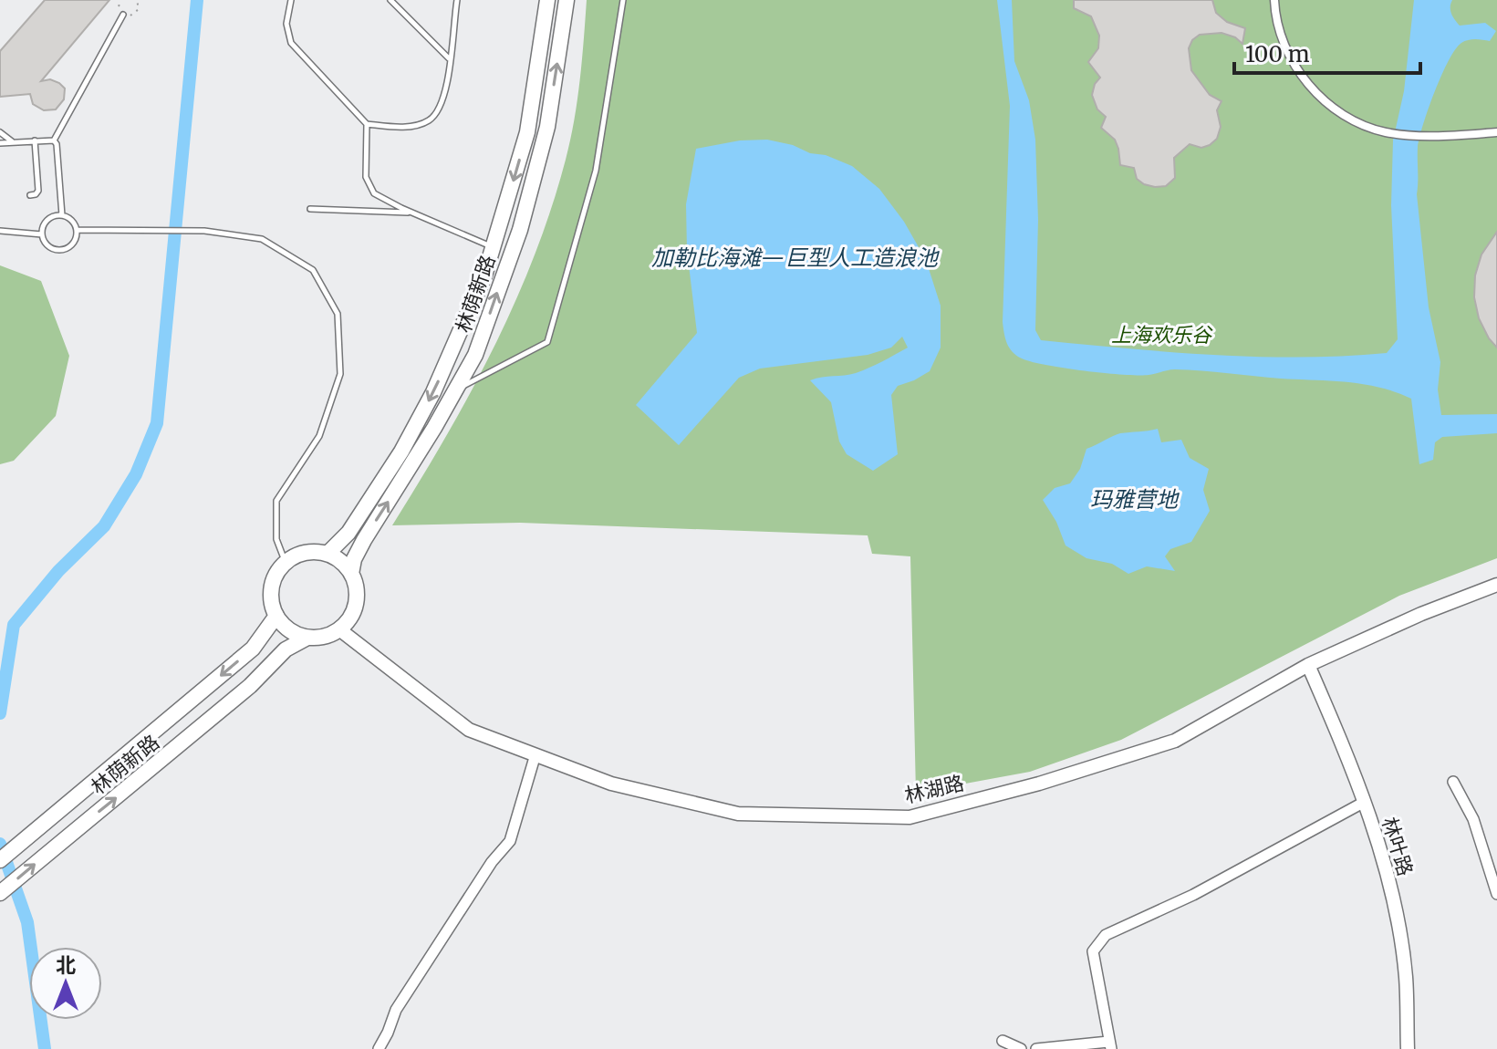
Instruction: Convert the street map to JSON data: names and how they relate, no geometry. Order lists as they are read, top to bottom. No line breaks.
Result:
{"streets":{"main road":["林荫新路"],"street":["林湖路","林叶路"]},"crossings":[["林荫新路","林湖路"],["林湖路","林叶路"]],"water":["加勒比海滩—巨型人工造浪池","玛雅营地"],"parks":["上海欢乐谷"],"scale_bar":"100 m","north":"top"}
